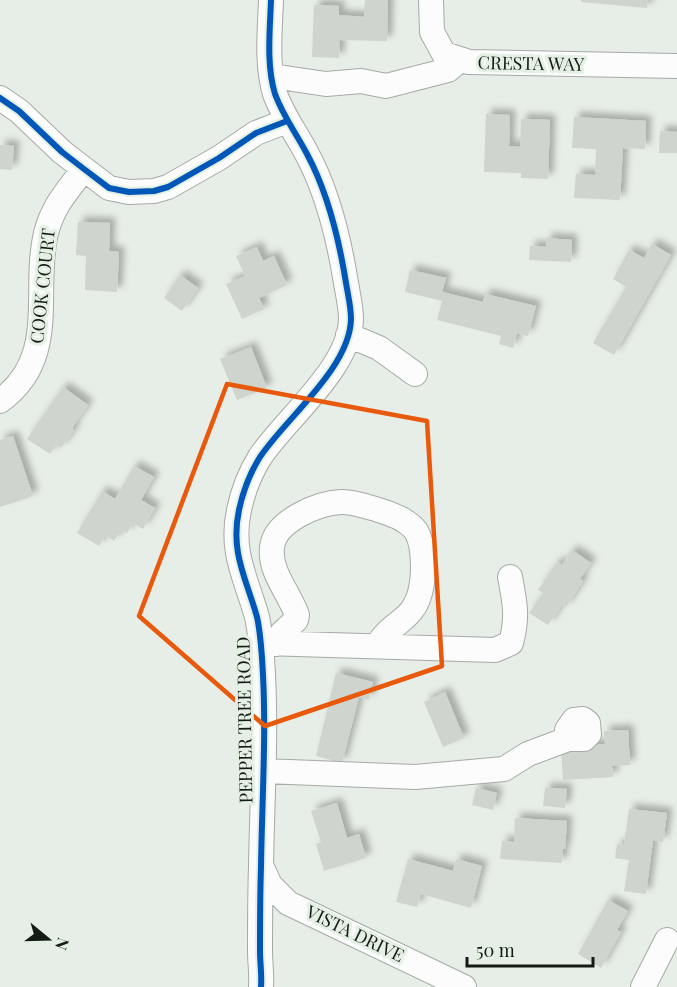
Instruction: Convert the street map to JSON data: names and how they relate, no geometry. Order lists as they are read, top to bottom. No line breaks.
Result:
{"streets":{"street":["CRESTA WAY","COOK COURT","PEPPER TREE ROAD","VISTA DRIVE"]},"crossings":[["PEPPER TREE ROAD","VISTA DRIVE"]],"scale_bar":"50 m","north":"right"}
